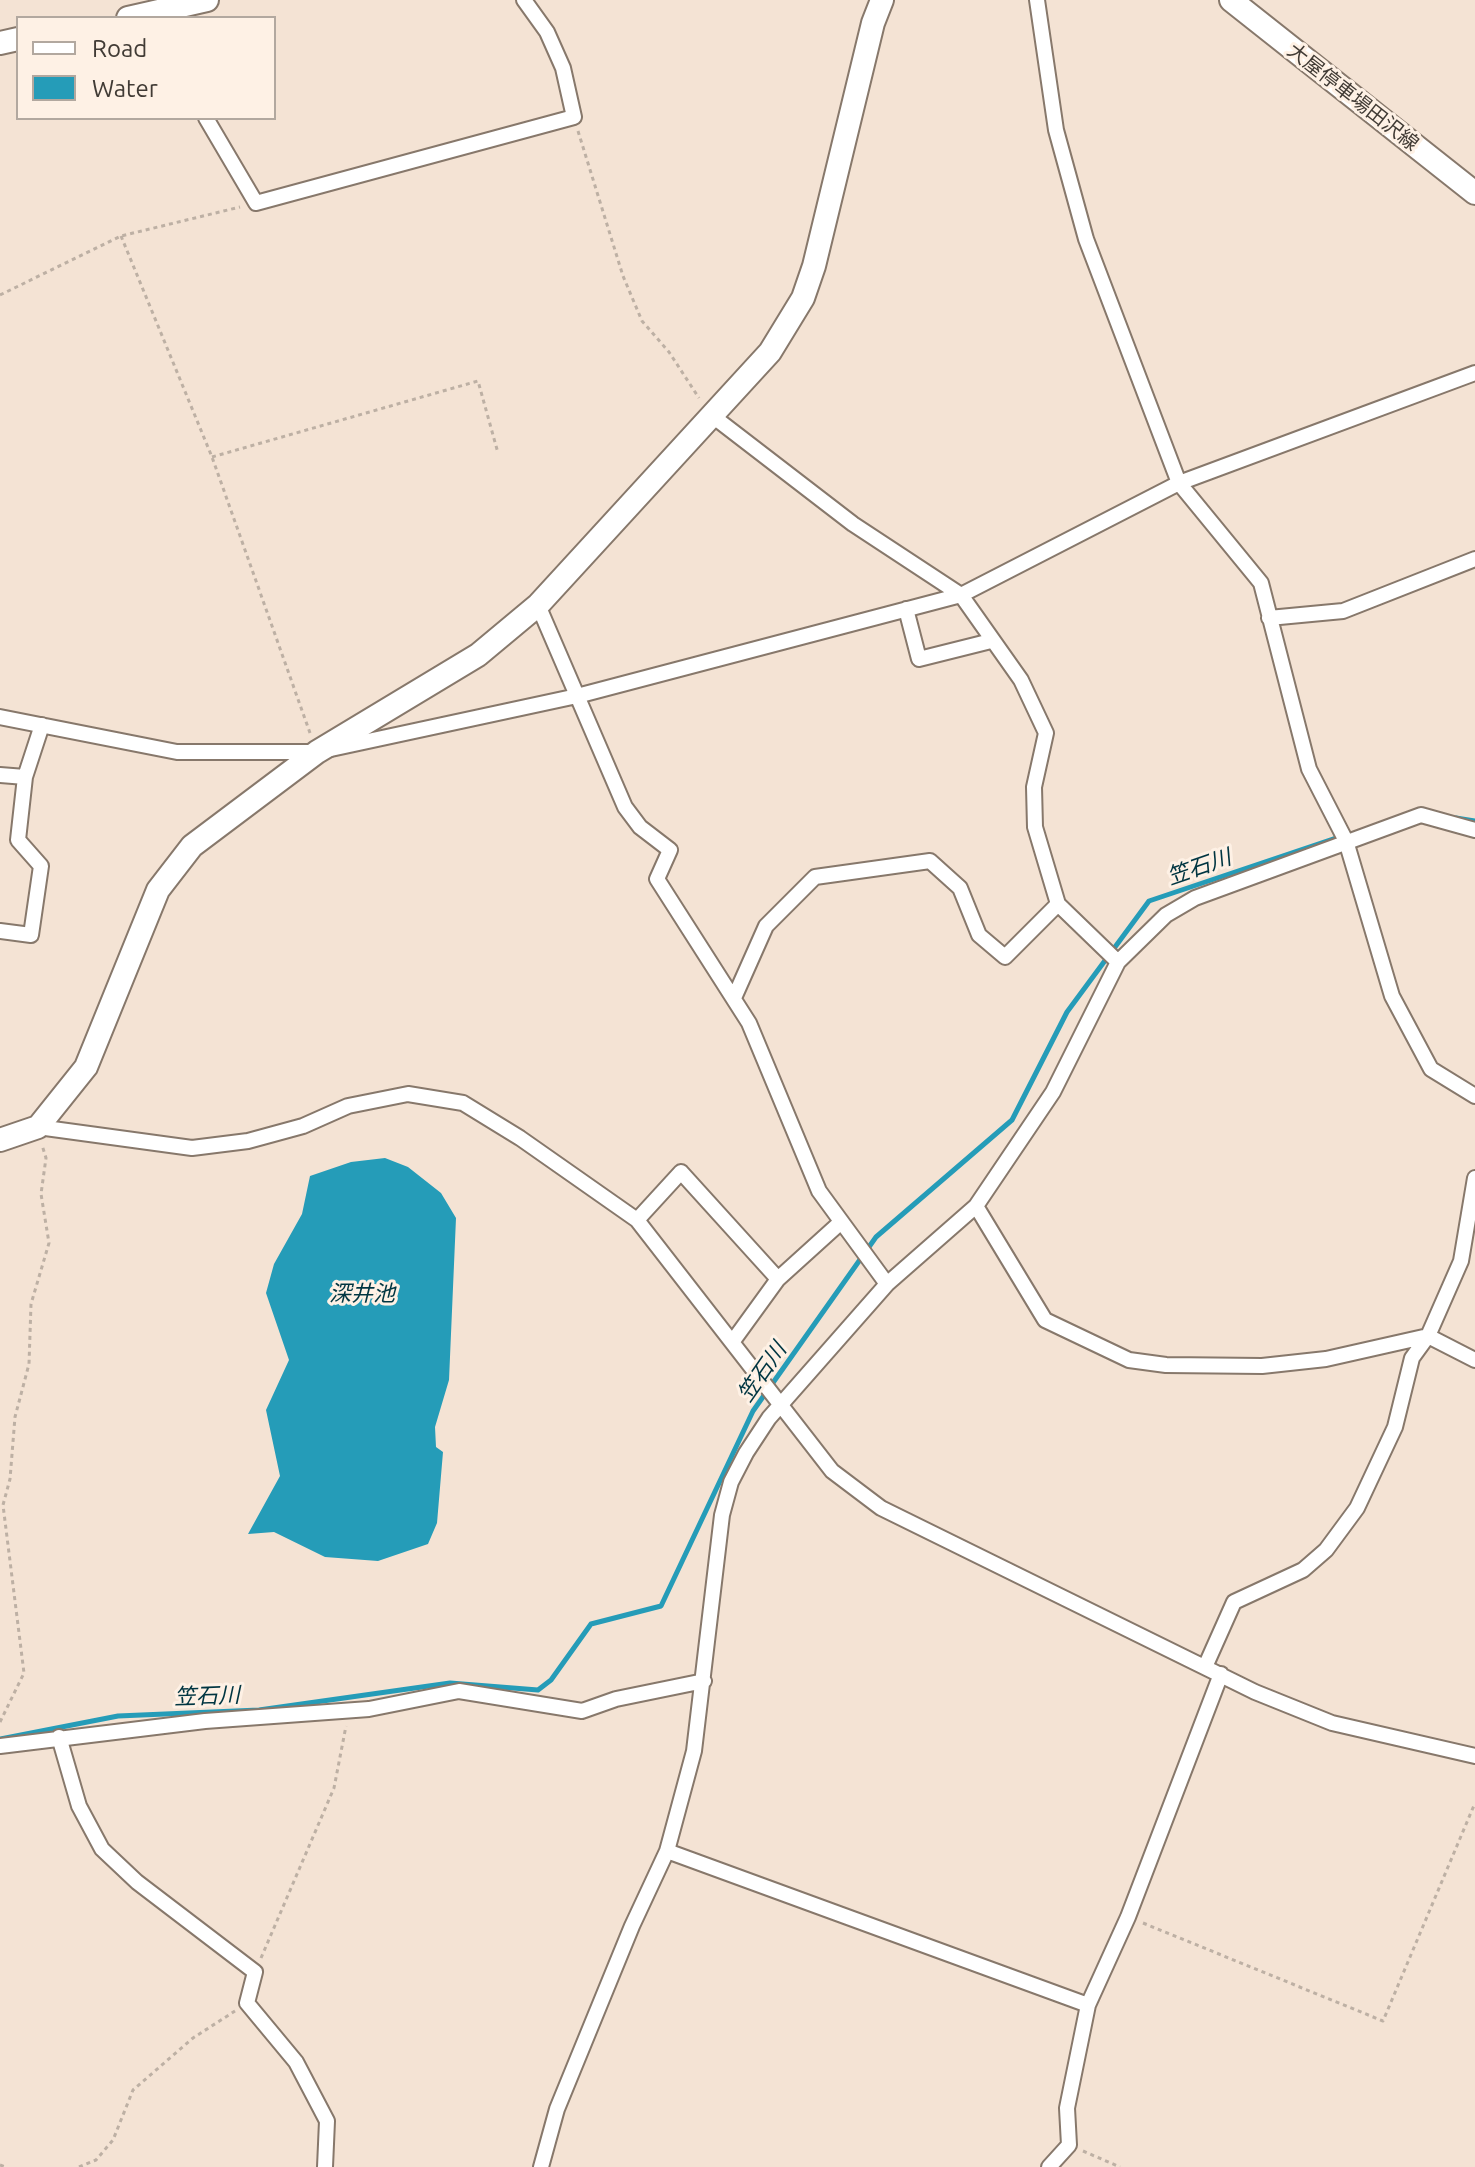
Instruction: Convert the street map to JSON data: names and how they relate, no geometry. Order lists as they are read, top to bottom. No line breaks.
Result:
{"streets":{"street":["大屋停車場田沢線"]},"water":["笠石川","深井池"],"legend":["Road","Water"]}
